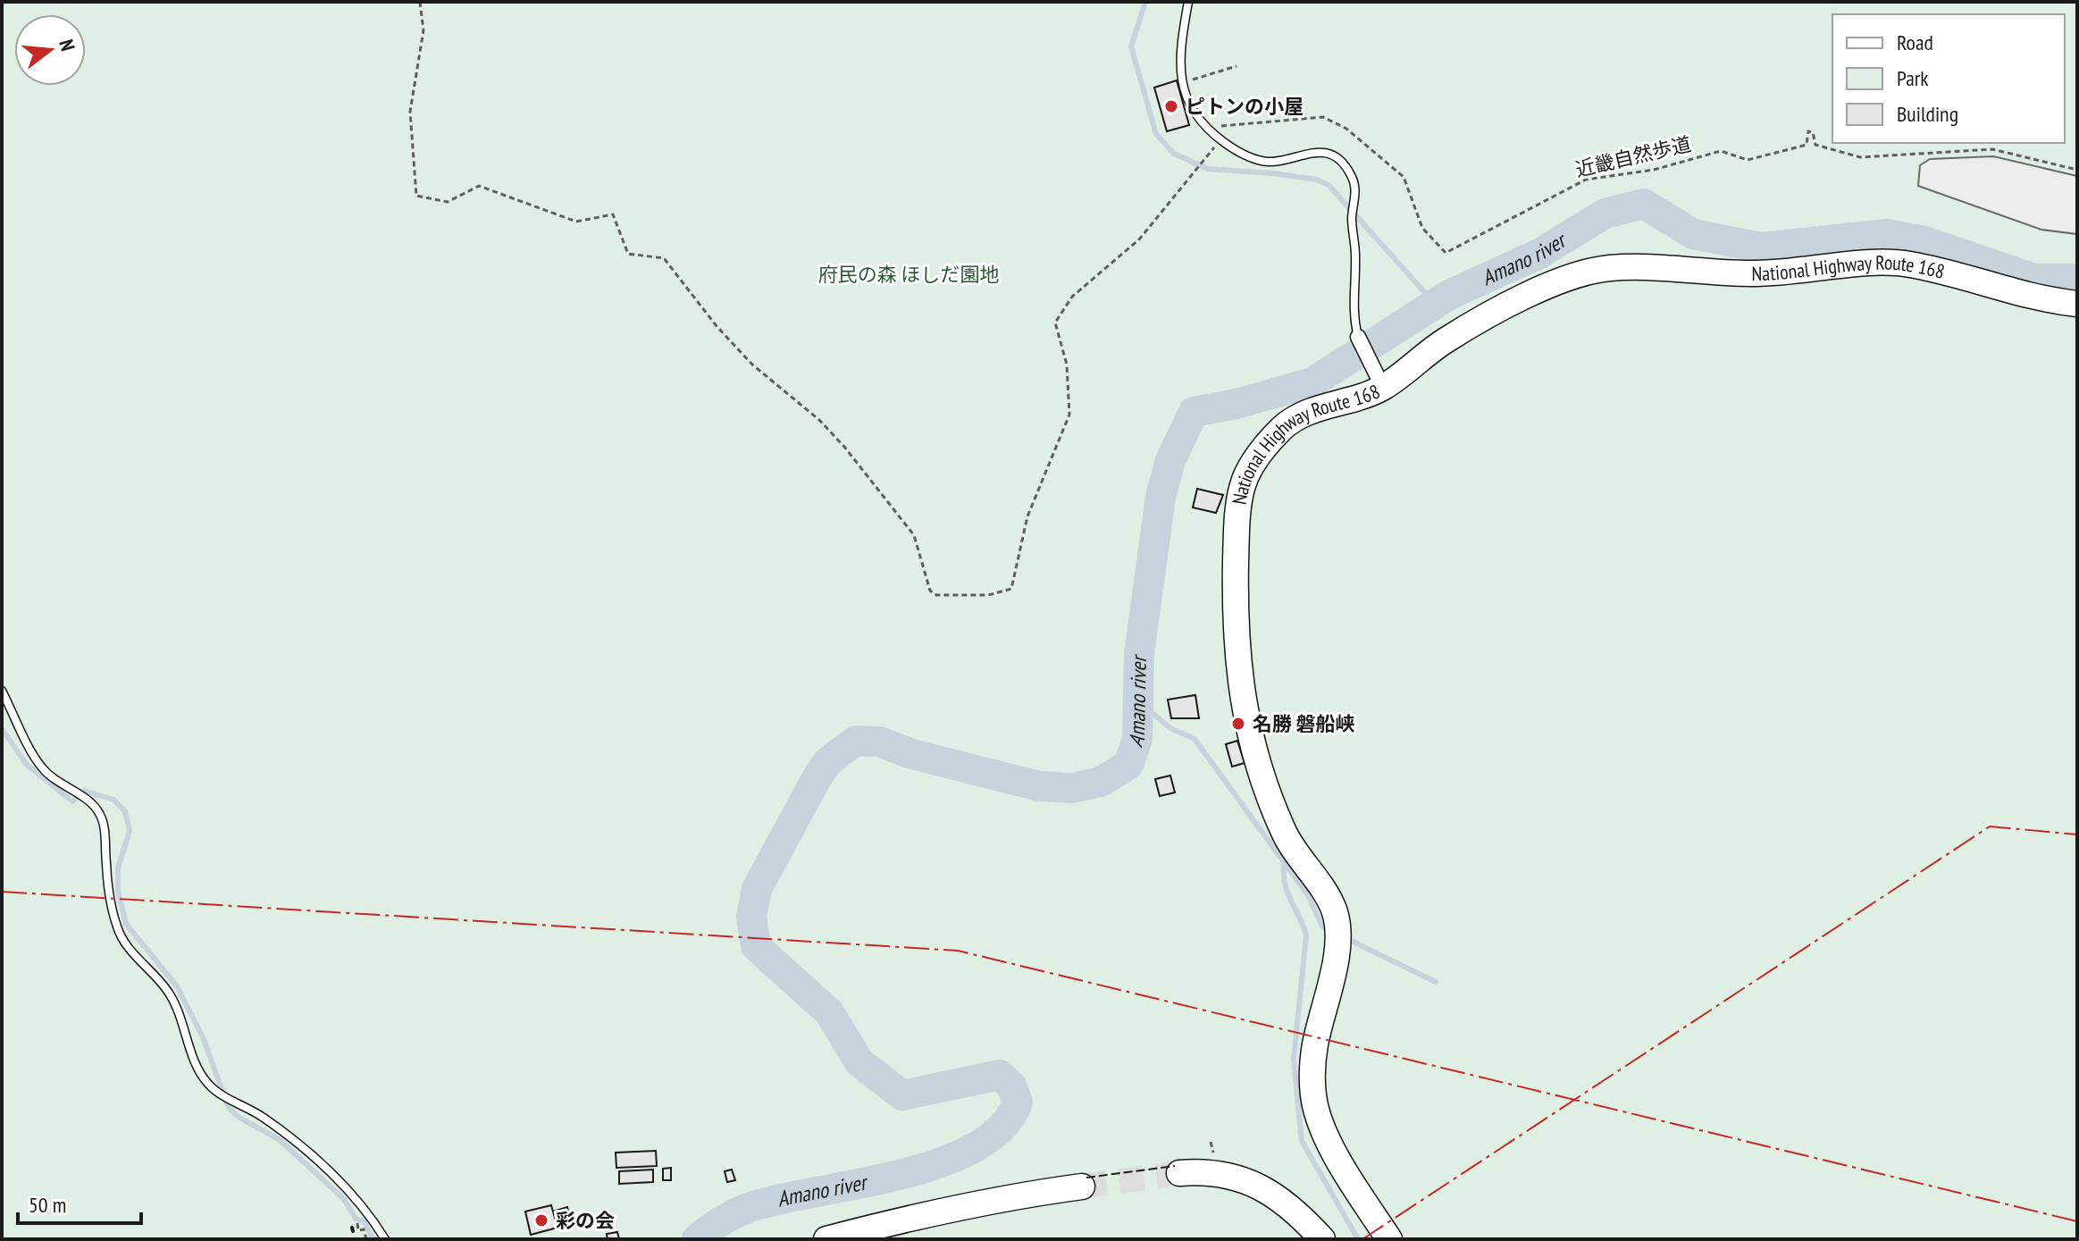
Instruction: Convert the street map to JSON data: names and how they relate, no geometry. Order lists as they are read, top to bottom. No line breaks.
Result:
{"streets":{"highway":["National Highway Route 168"],"path":["近畿自然歩道"]},"water":["Amano river"],"parks":["府民の森 ほしだ園地"],"places":["ピトンの小屋","名勝 磐船峡","彩の会"],"legend":["Road","Park","Building"],"scale_bar":"50 m","north":"right"}
